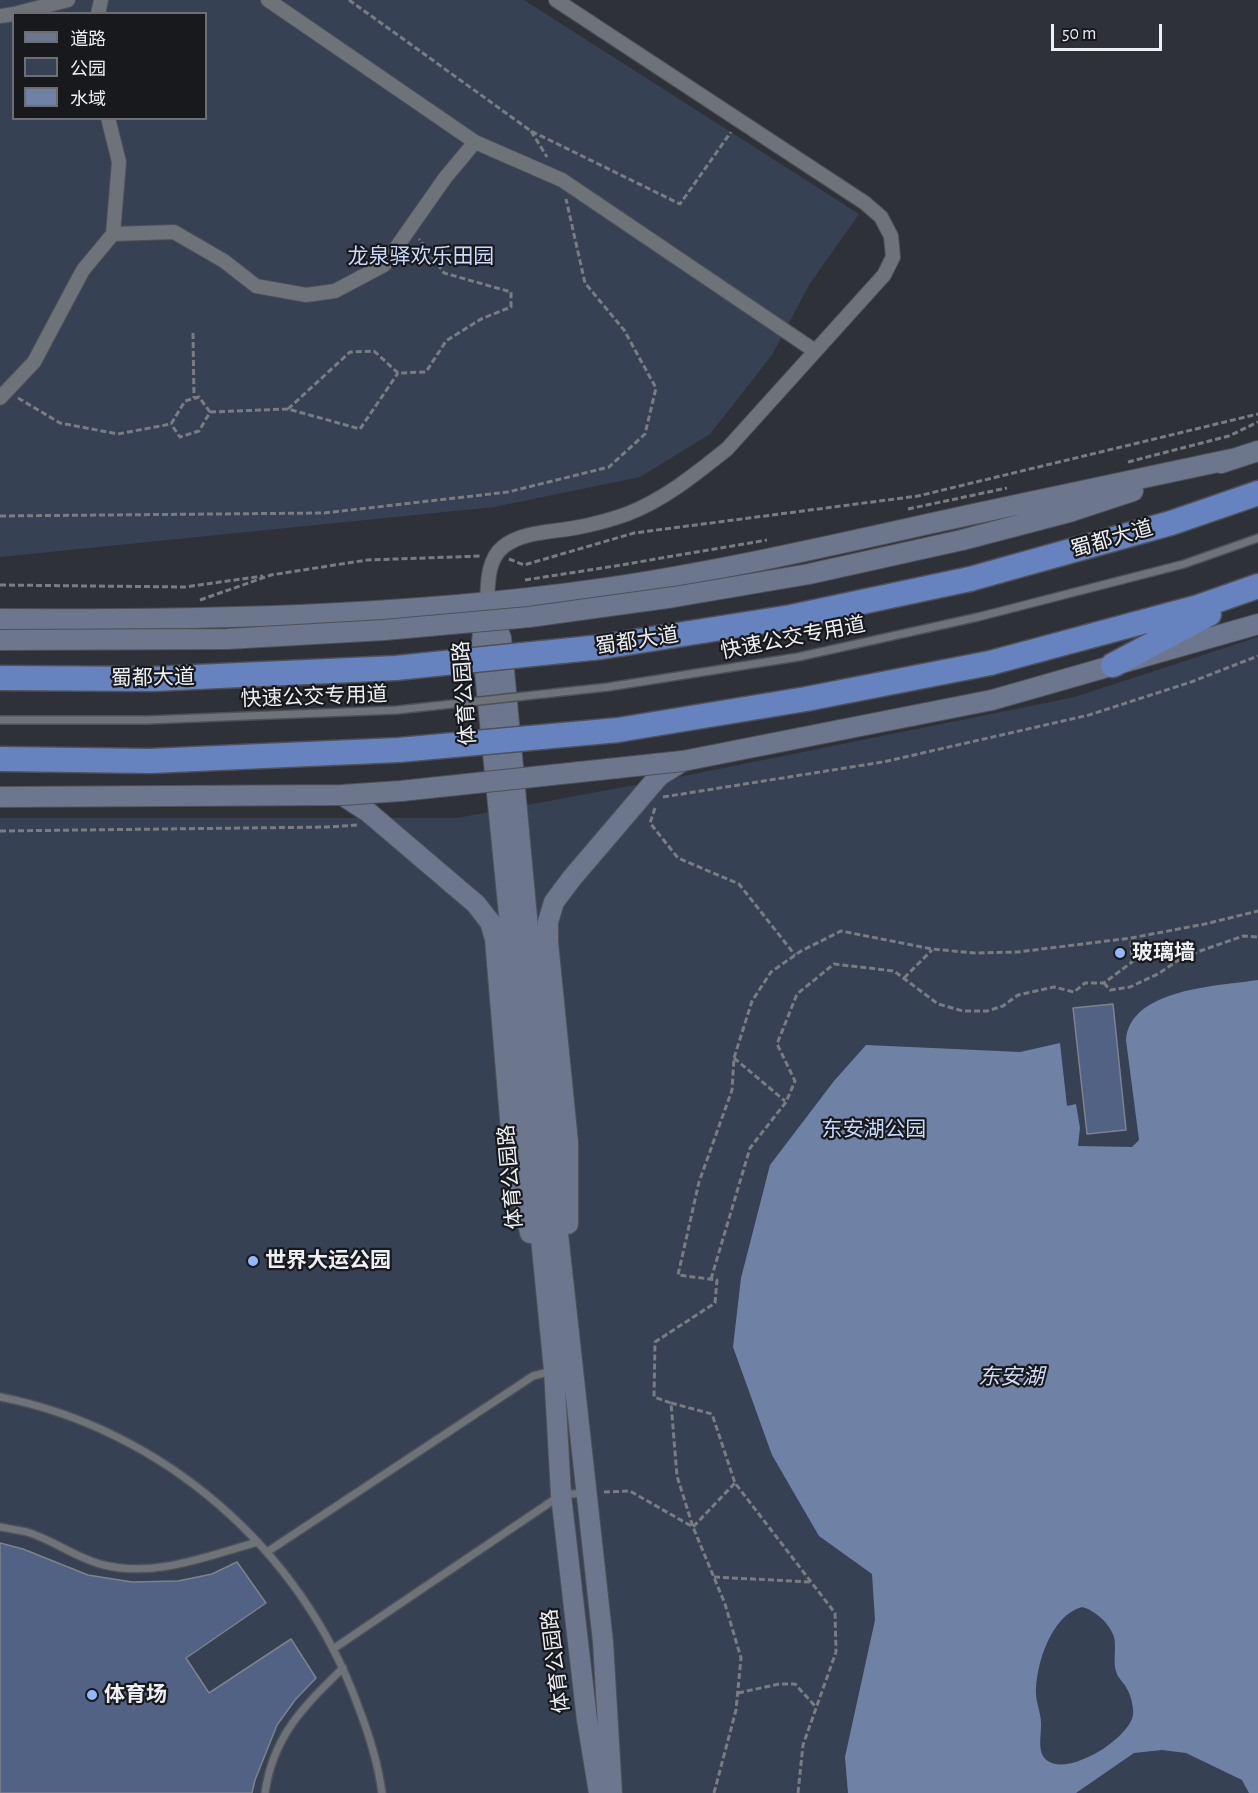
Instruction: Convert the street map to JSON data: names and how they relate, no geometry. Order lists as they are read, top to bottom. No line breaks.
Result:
{"streets":{"highway":["蜀都大道"],"main road":["体育公园路"],"lane":["快速公交专用道"]},"water":["东安湖"],"parks":["龙泉驿欢乐田园","东安湖公园"],"places":["玻璃墙","世界大运公园","体育场"],"legend":["道路","公园","水域"],"scale_bar":"50 m"}
